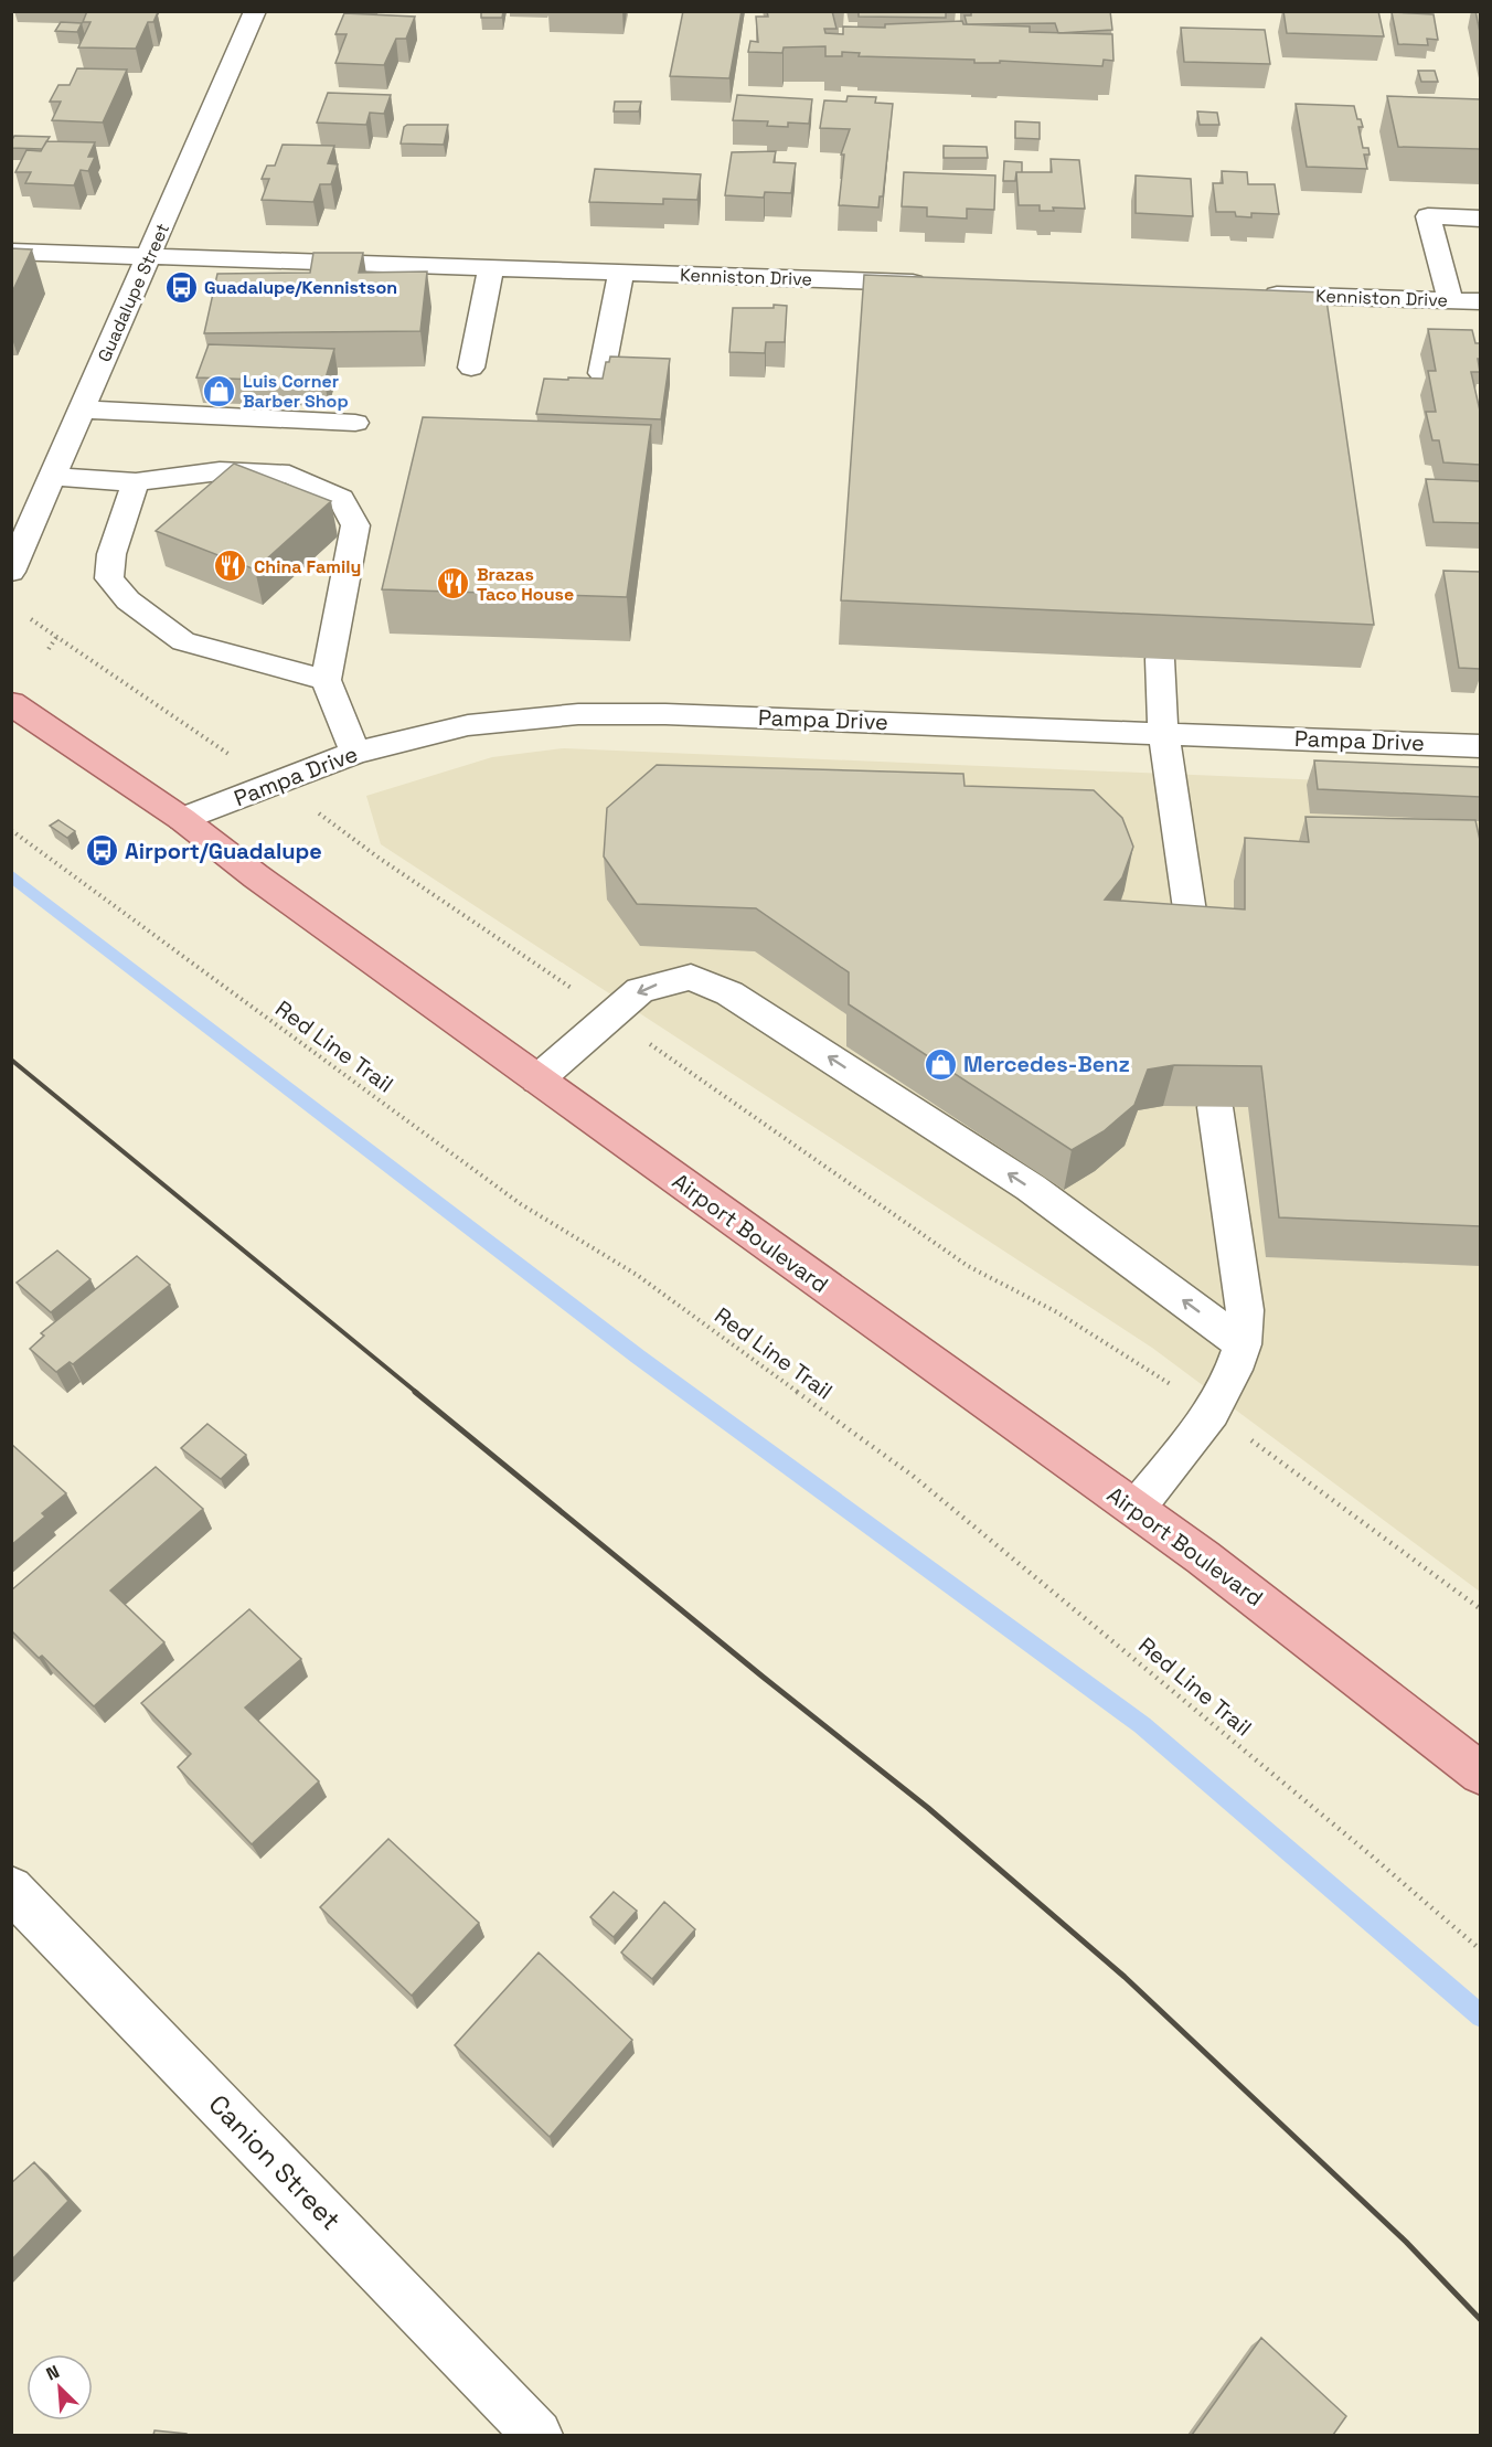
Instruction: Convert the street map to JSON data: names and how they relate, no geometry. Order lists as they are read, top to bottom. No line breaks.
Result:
{"streets":{"main road":["Airport Boulevard"],"street":["Kenniston Drive","Guadalupe Street","Pampa Drive","Canion Street"],"path":["Red Line Trail"]},"crossings":[["Kenniston Drive","Guadalupe Street"],["Pampa Drive","Airport Boulevard"]],"places":{"bus stop":["Guadalupe/Kennistson","Airport/Guadalupe"],"shop":["Luis Corner Barber Shop","Mercedes-Benz"],"restaurant":["China Family","Brazas Taco House"]},"north":"top left"}
